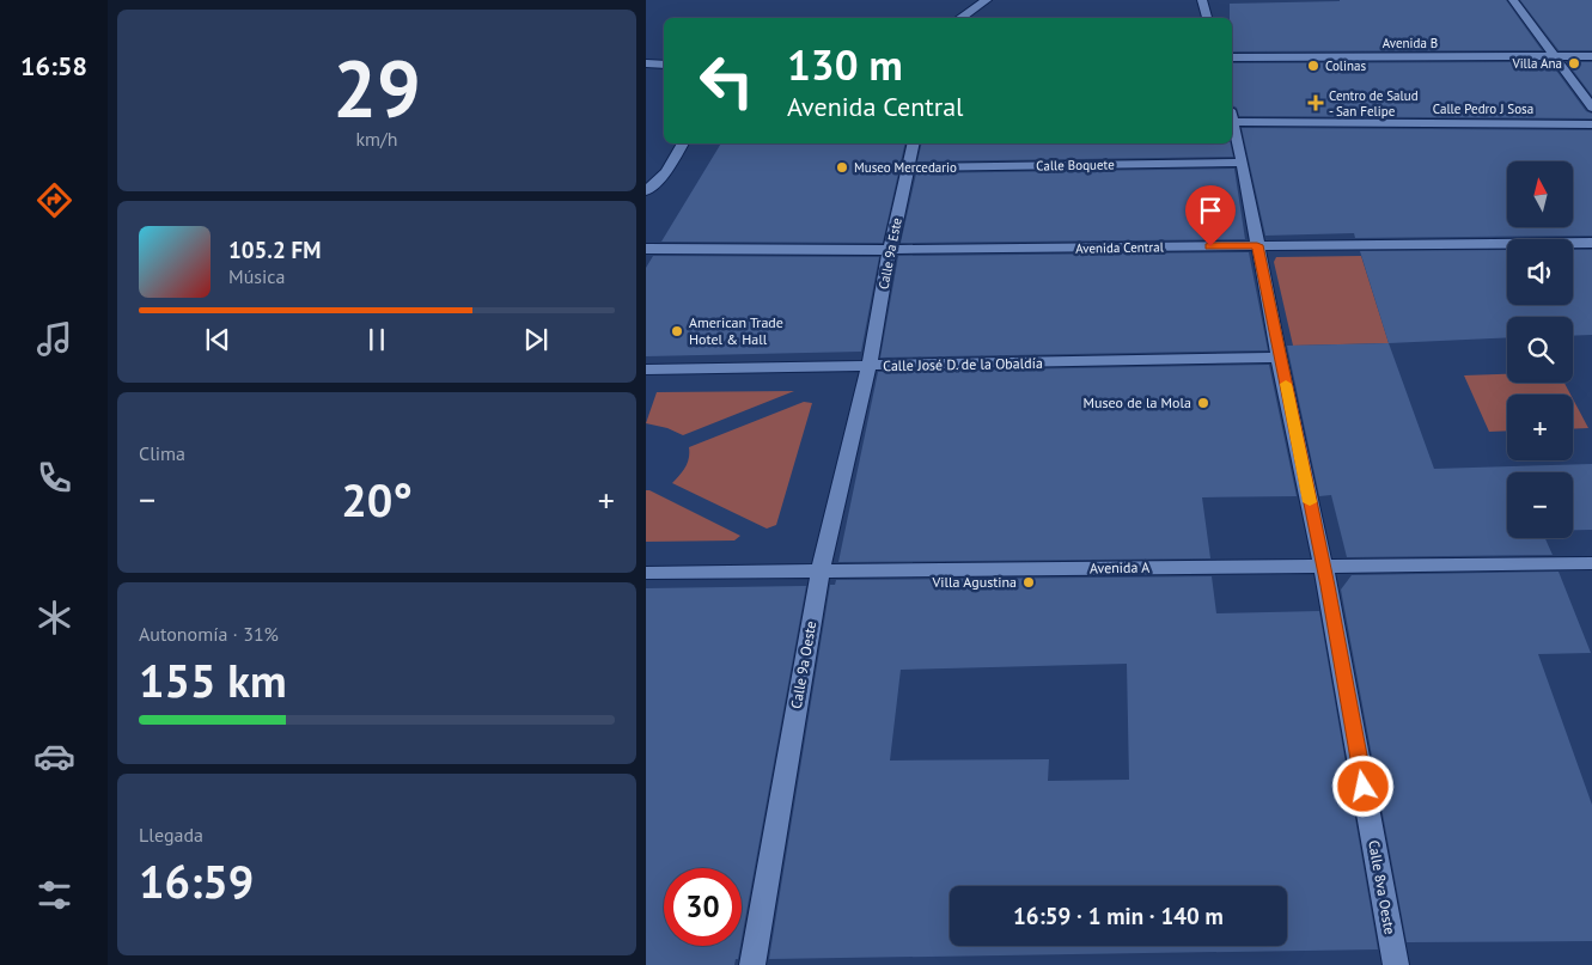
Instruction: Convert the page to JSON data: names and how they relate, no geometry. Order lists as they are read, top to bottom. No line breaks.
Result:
{"streets":{"street":["Avenida B","Calle Pedro J Sosa","Calle Boquete","Avenida Central","Calle 9a Este","Calle José D. de la Obaldía","Avenida A","Calle 9a Oeste","Calle 8va Oeste"]},"crossings":[["Calle Boquete","Calle 9a Este"],["Calle Boquete","Calle 8va Oeste"],["Avenida Central","Calle 9a Este"],["Avenida Central","Calle 8va Oeste"],["Calle 9a Este","Calle José D. de la Obaldía"],["Calle 9a Este","Calle 9a Oeste"],["Calle José D. de la Obaldía","Calle 9a Oeste"],["Calle José D. de la Obaldía","Calle 8va Oeste"],["Avenida A","Calle 9a Oeste"],["Avenida A","Calle 8va Oeste"]],"places":{"other":["Villa Ana","Colinas","Museo Mercedario","American Trade Hotel & Hall","Museo de la Mola","Villa Agustina"],"health":["Centro de Salud - San Felipe"]},"north":"top","page":{"tabs":"16:58","tile":[["29","km/h"],"Clima",["Autonomía · 31%","155 km"],["Llegada","16:59"]],"turn":["130 m","Avenida Central"],"map_buttons":["+","−"],"song":["105.2 FM","Música"],"heat":["−","20°","+"],"limit":"30","trip":"16:59 · 1 min · 140 m"}}
